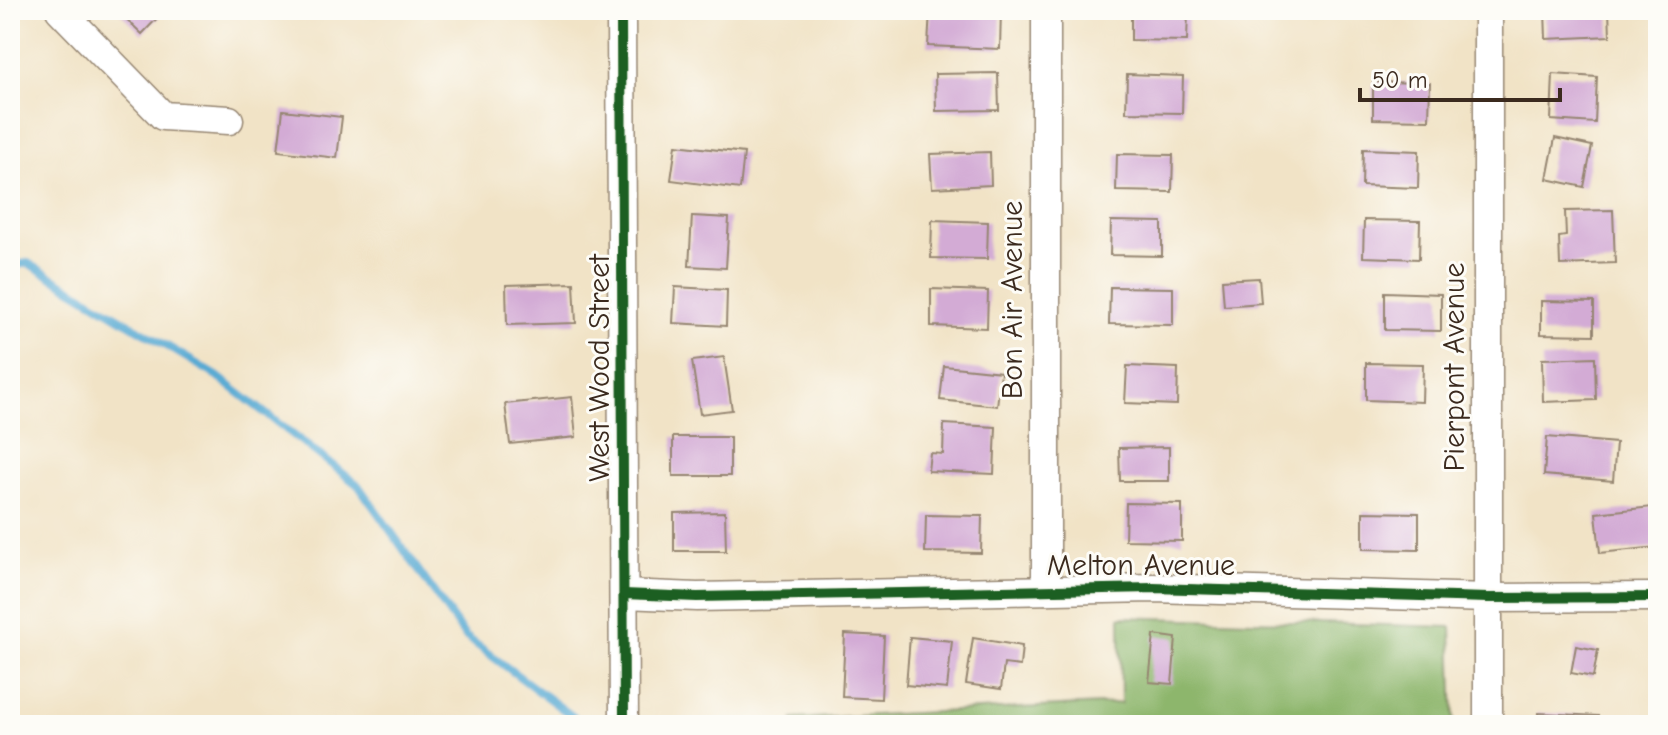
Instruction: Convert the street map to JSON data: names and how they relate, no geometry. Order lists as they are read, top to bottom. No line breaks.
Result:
{"streets":{"street":["Bon Air Avenue","Pierpont Avenue","West Wood Street","Melton Avenue"]},"crossings":[["Bon Air Avenue","Melton Avenue"],["Pierpont Avenue","Melton Avenue"],["West Wood Street","Melton Avenue"]],"scale_bar":"50 m"}
